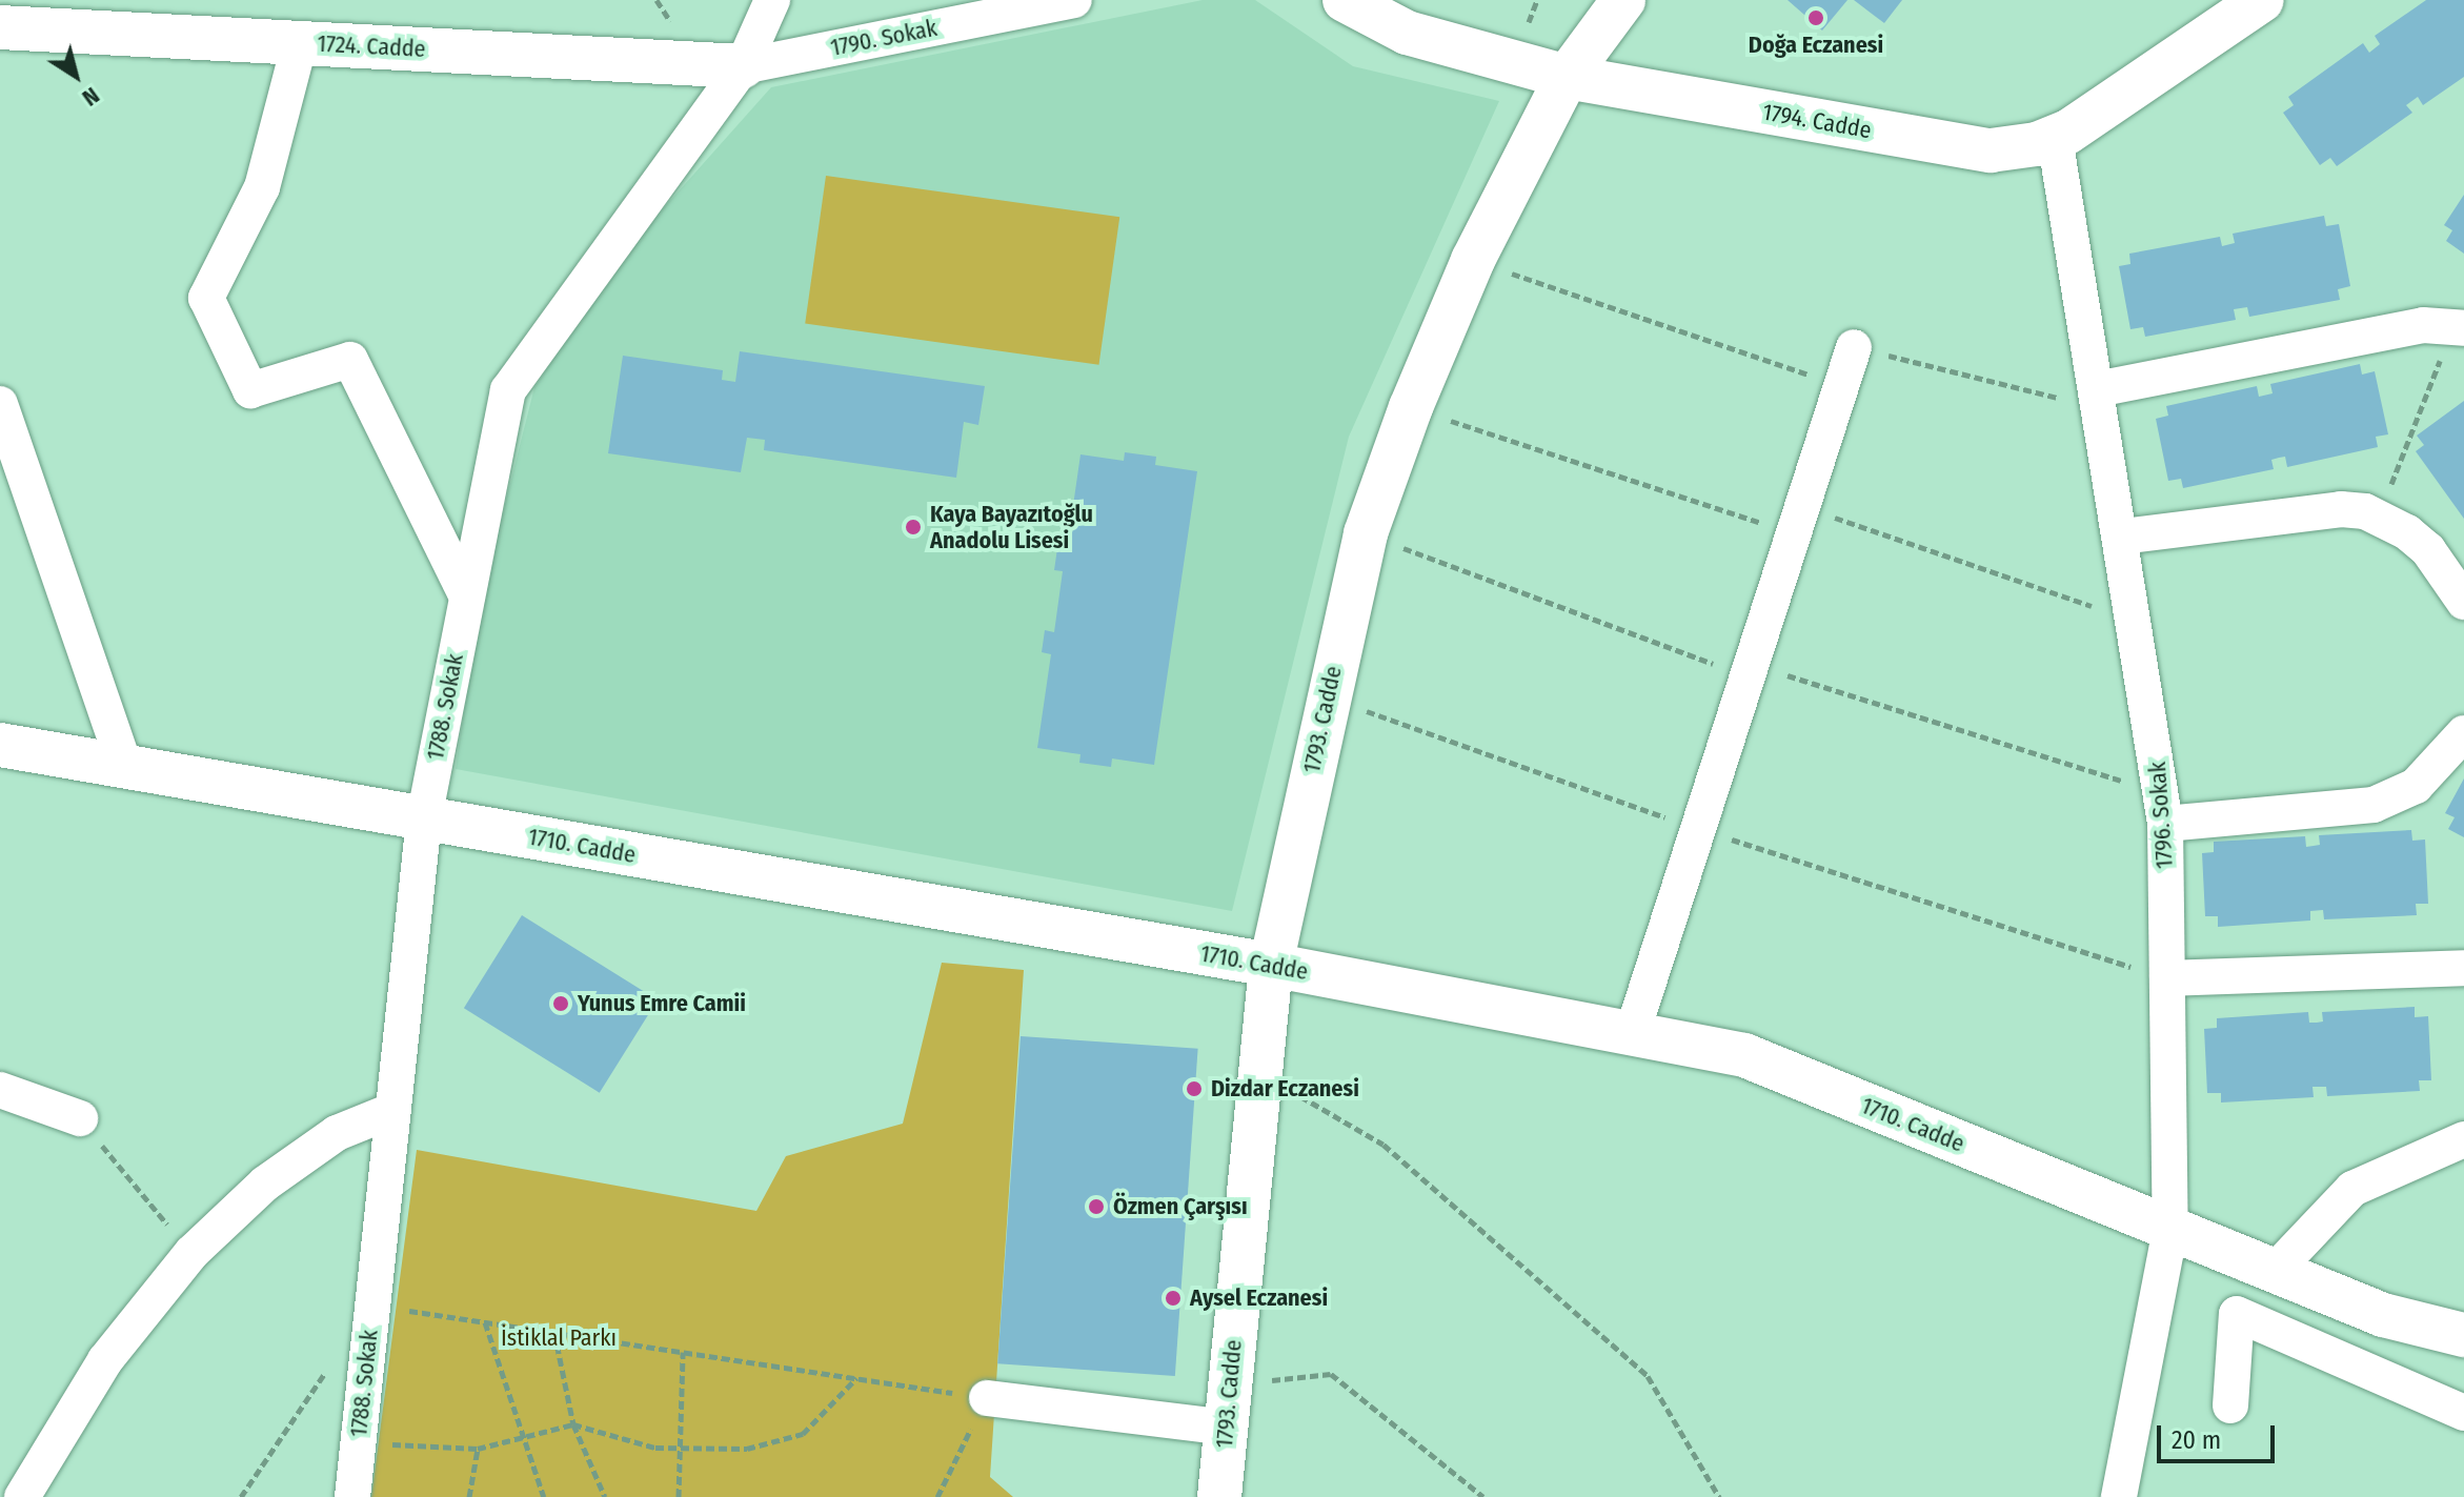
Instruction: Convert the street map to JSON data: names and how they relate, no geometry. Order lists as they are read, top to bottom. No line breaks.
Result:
{"streets":{"street":["1790. Sokak","1724. Cadde","1794. Cadde","1788. Sokak","1793. Cadde","1796. Sokak","1710. Cadde"]},"crossings":[["1790. Sokak","1724. Cadde"],["1790. Sokak","1788. Sokak"],["1724. Cadde","1788. Sokak"],["1794. Cadde","1793. Cadde"],["1794. Cadde","1796. Sokak"],["1788. Sokak","1710. Cadde"],["1793. Cadde","1710. Cadde"],["1796. Sokak","1710. Cadde"]],"parks":["İstiklal Parkı"],"places":["Doğa Eczanesi","Kaya Bayazıtoğlu Anadolu Lisesi","Yunus Emre Camii","Dizdar Eczanesi","Özmen Çarşısı","Aysel Eczanesi"],"scale_bar":"20 m","north":"bottom right"}
